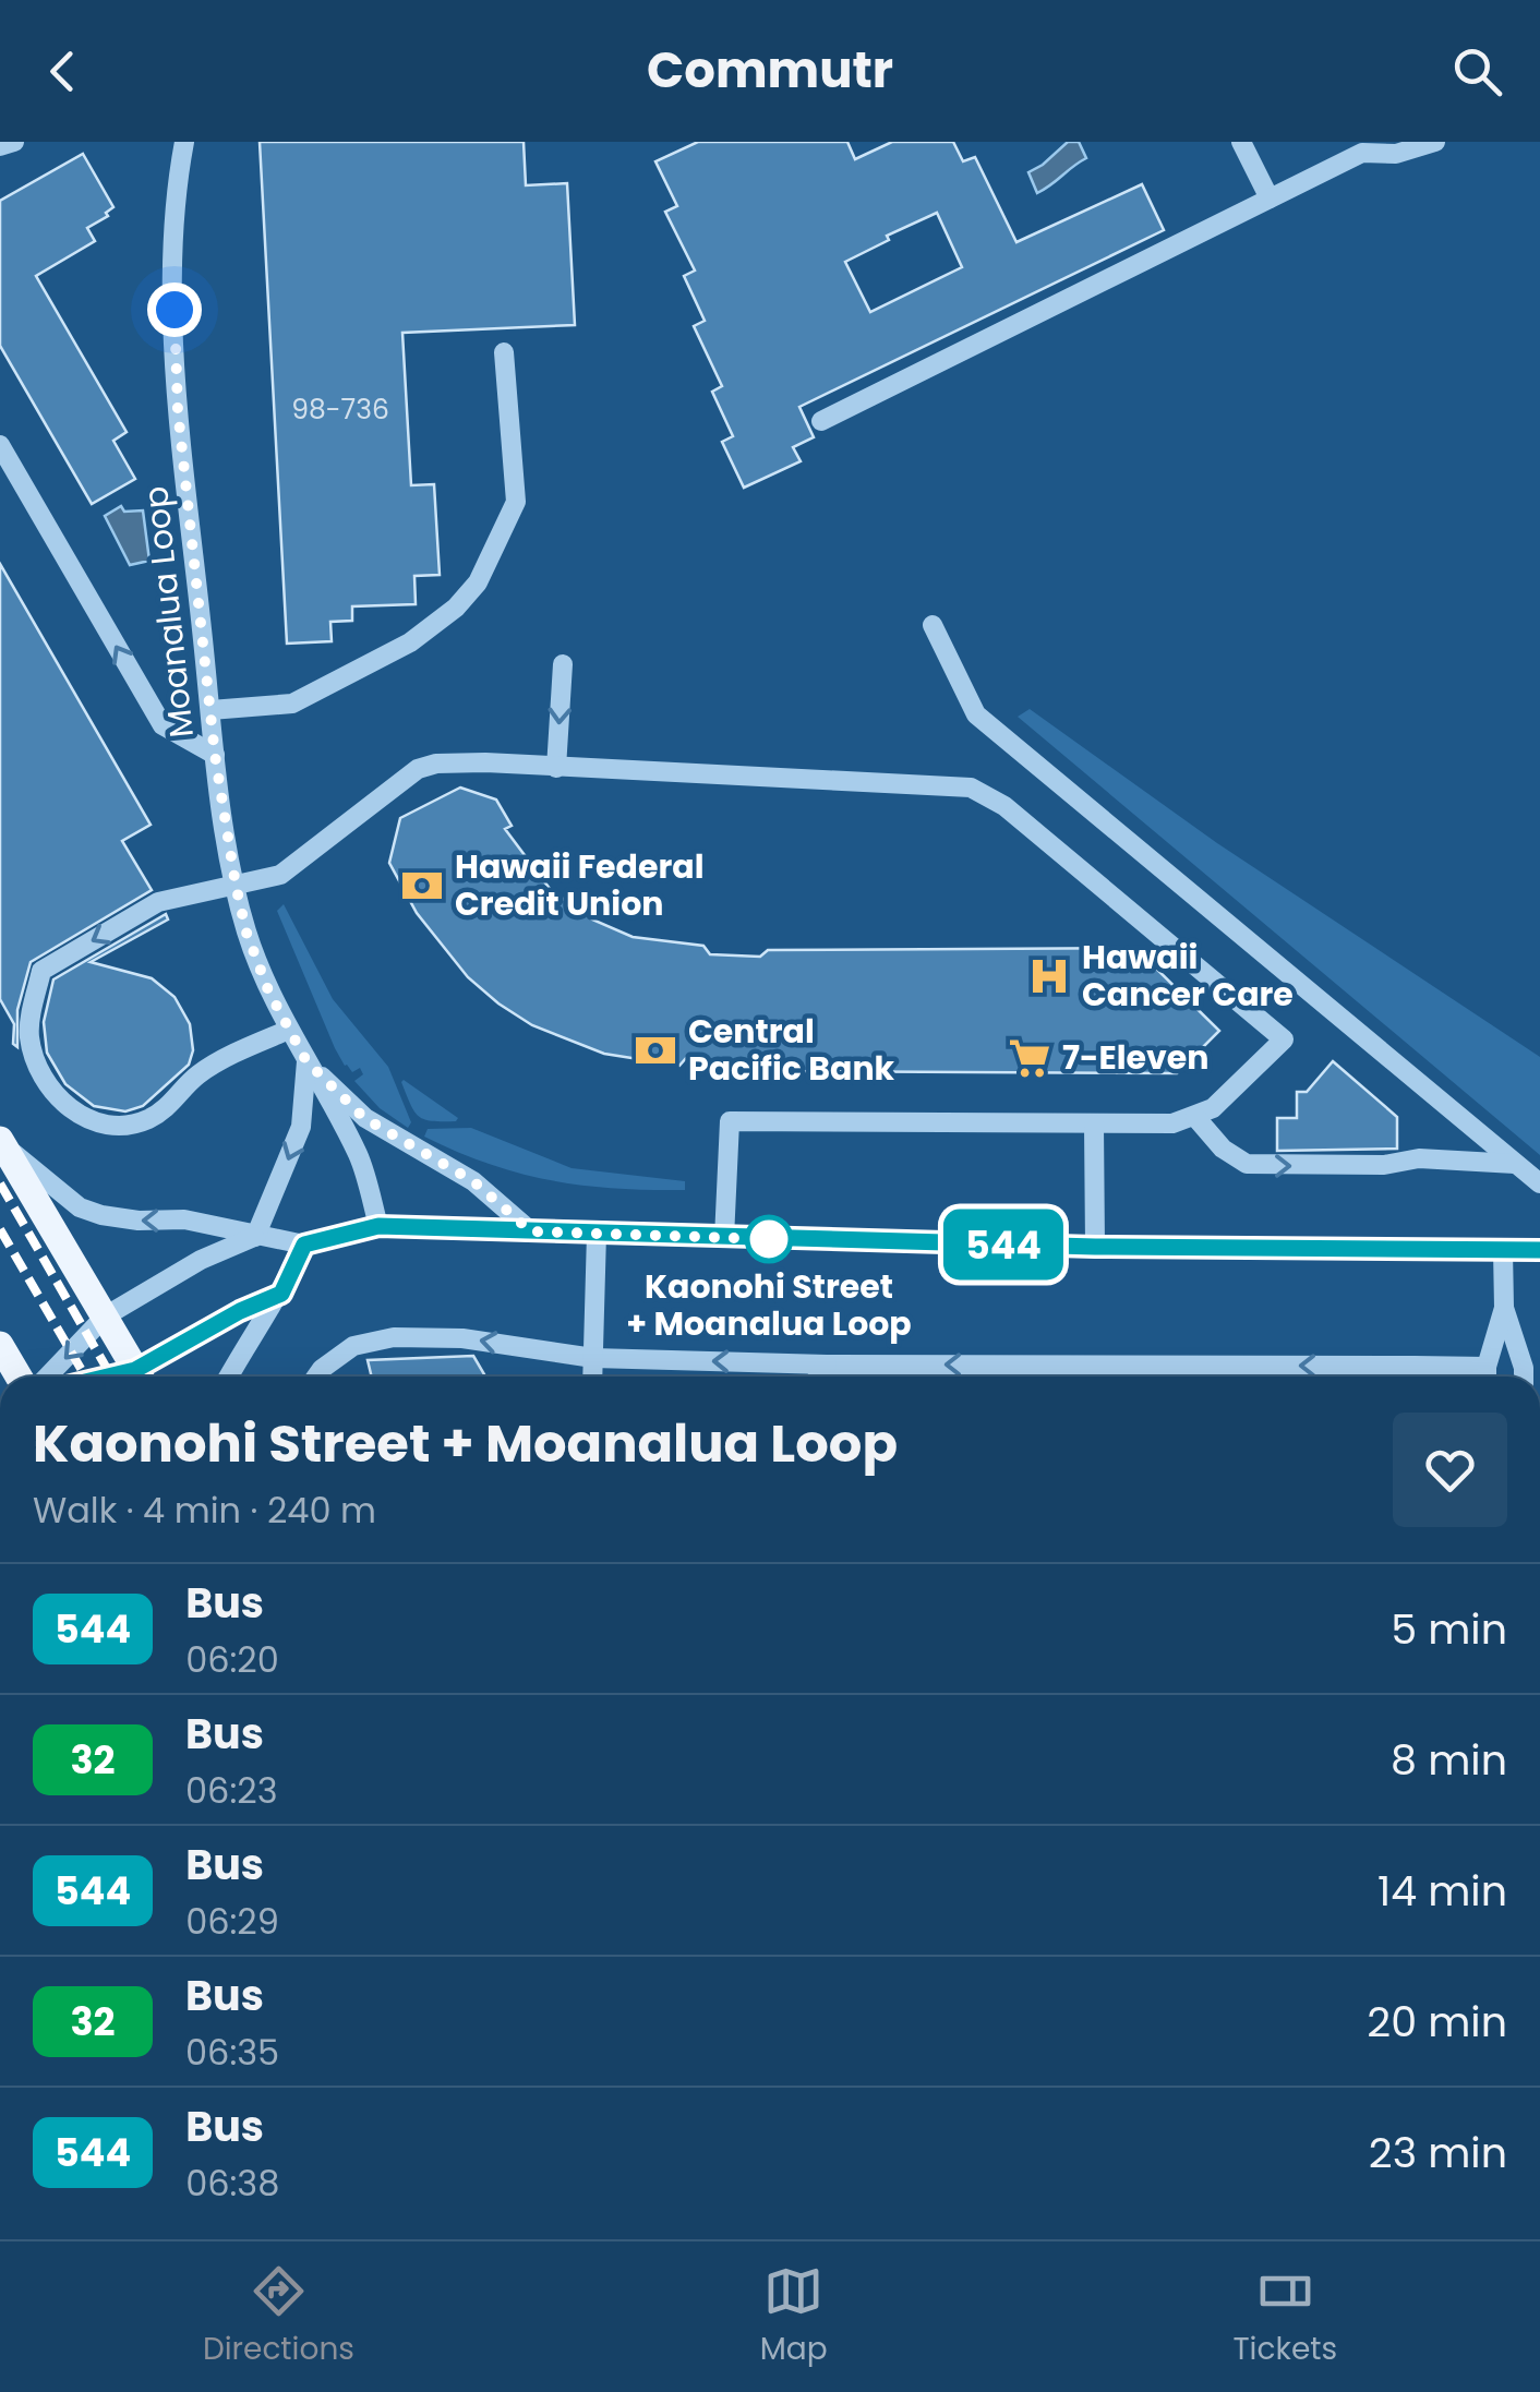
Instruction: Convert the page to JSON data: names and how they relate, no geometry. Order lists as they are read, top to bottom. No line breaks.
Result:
{"streets":{"street":["Moanalua Loop"]},"places":{"bank":["Hawaii Federal Credit Union","Central Pacific Bank"],"hospital":["Hawaii Cancer Care"],"supermarket":["7-Eleven"],"other":["Kaonohi Street + Moanalua Loop"]},"lines":["bus line 544"],"house_numbers":["98-736"],"page":{"header":"Commutr","on_map":"544","heading":["Kaonohi Street + Moanalua Loop","Walk · 4 min · 240 m"],"list":[{"mark":"544","name":"Bus","note":"06:20","value":"5 min"},{"mark":"32","name":"Bus","note":"06:23","value":"8 min"},{"mark":"544","name":"Bus","note":"06:29","value":"14 min"},{"mark":"32","name":"Bus","note":"06:35","value":"20 min"},{"mark":"544","name":"Bus","note":"06:38","value":"23 min"}],"tabs":["Directions","Map","Tickets"]}}
